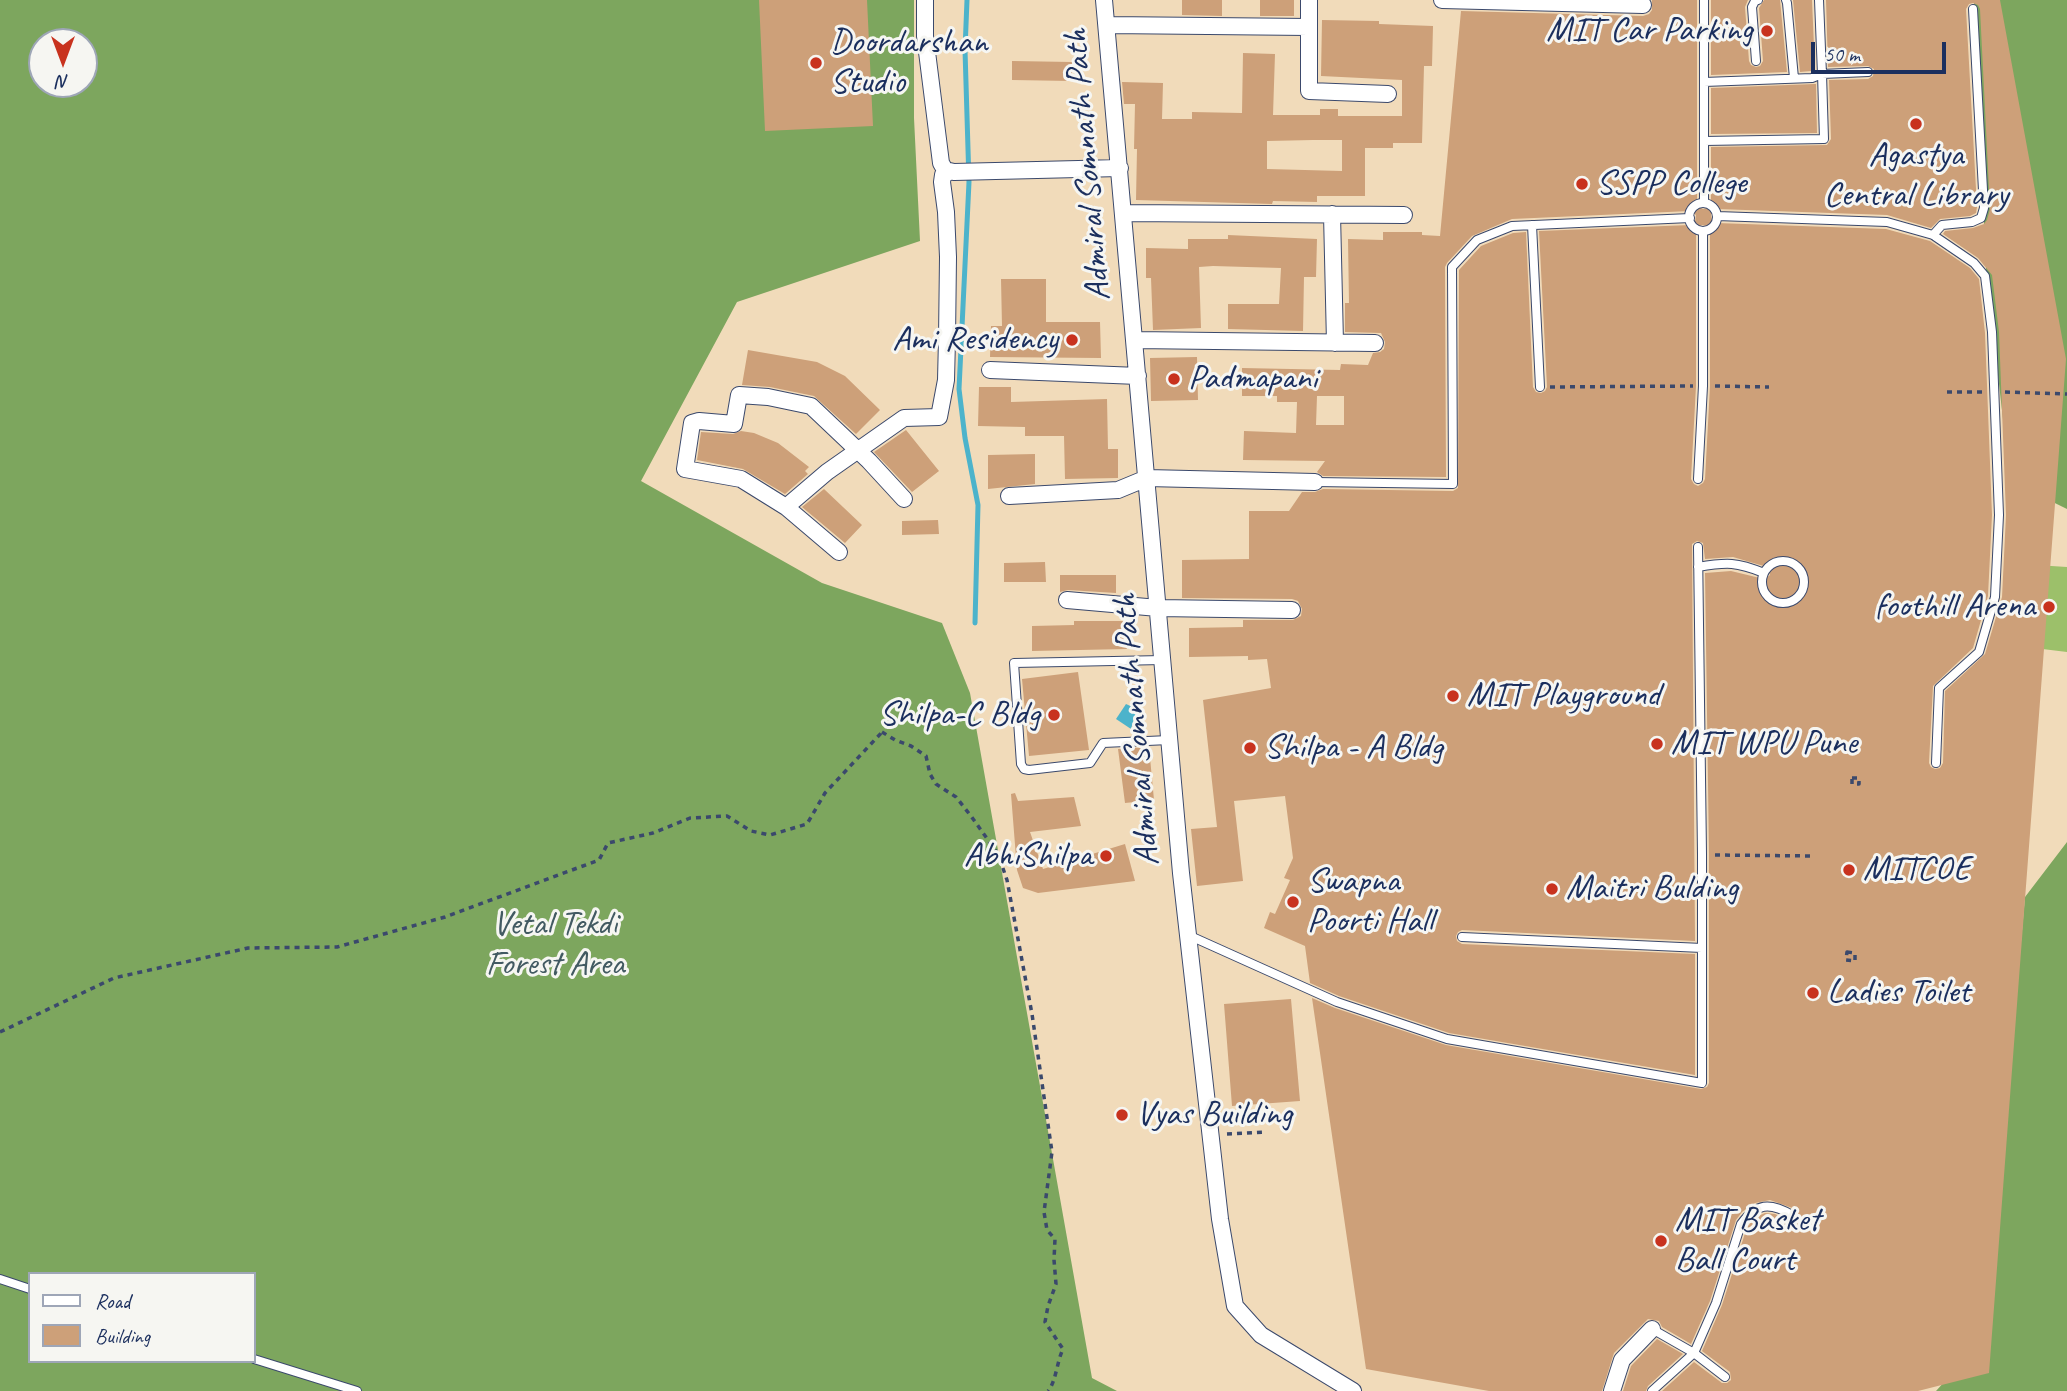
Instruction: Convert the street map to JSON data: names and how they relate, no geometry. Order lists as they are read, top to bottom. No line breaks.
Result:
{"streets":{"street":["Admiral Somnath Path"]},"parks":["Vetal Tekdi Forest Area"],"places":["MIT Car Parking","Doordarshan Studio","Agastya Central Library","SSPP College","Ami Residency","Padmapani","foothill Arena","MIT Playground","Shilpa-C Bldg","MIT WPU Pune","Shilpa - A Bldg","AbhiShilpa","MITCOE","Maitri Bulding","Swapna Poorti Hall","Ladies Toilet","Vyas Building","MIT Basket Ball Court"],"legend":["Road","Building"],"scale_bar":"50 m","north":"bottom"}
